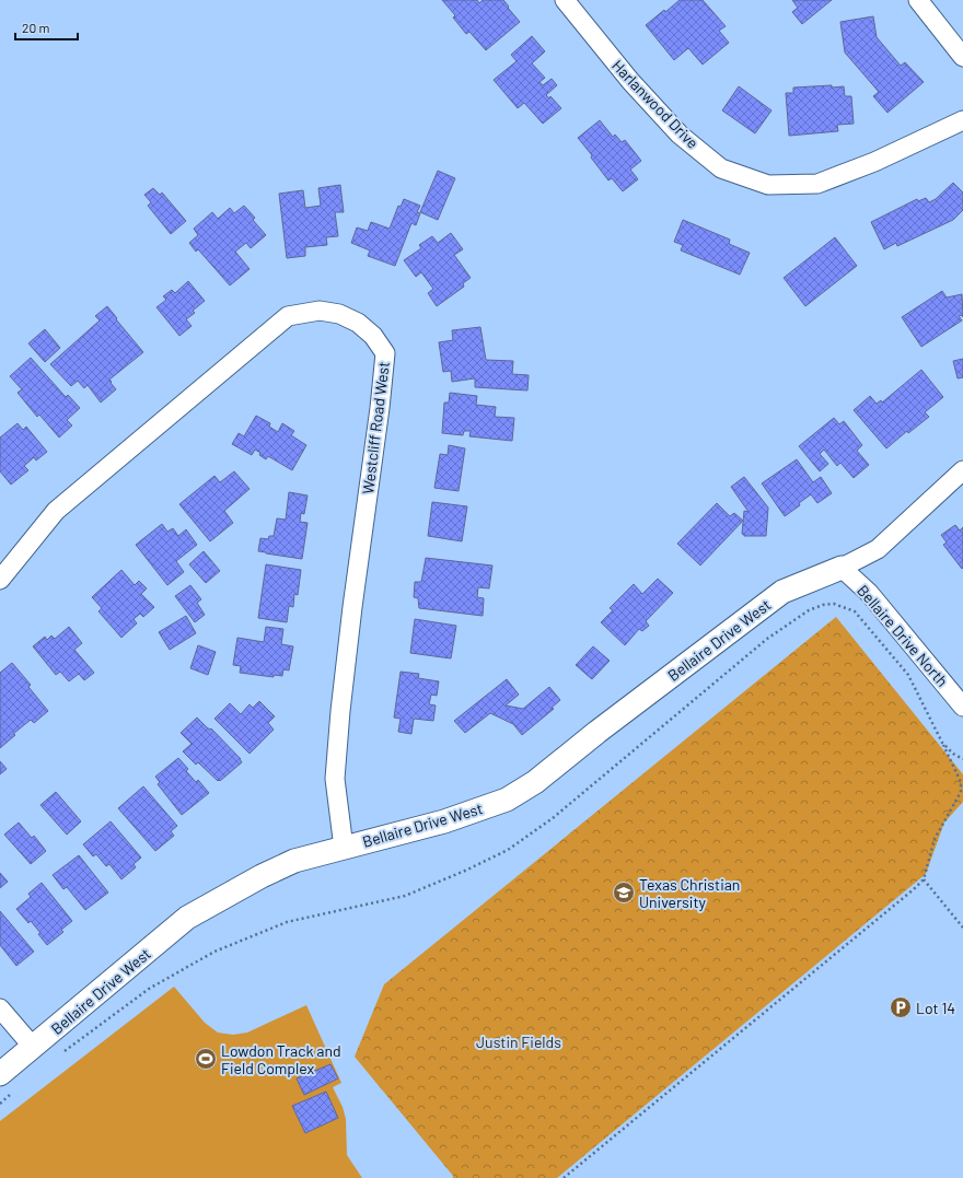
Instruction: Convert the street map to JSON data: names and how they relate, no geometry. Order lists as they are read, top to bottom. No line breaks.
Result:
{"streets":{"street":["Harlanwood Drive","Westcliff Road West","Bellaire Drive North","Bellaire Drive West"]},"crossings":[["Westcliff Road West","Bellaire Drive West"],["Bellaire Drive North","Bellaire Drive West"]],"parks":["Justin Fields"],"places":{"school or university":["Texas Christian University"],"parking":["Lot 14"],"sports":["Lowdon Track and Field Complex"]},"scale_bar":"20 m"}
